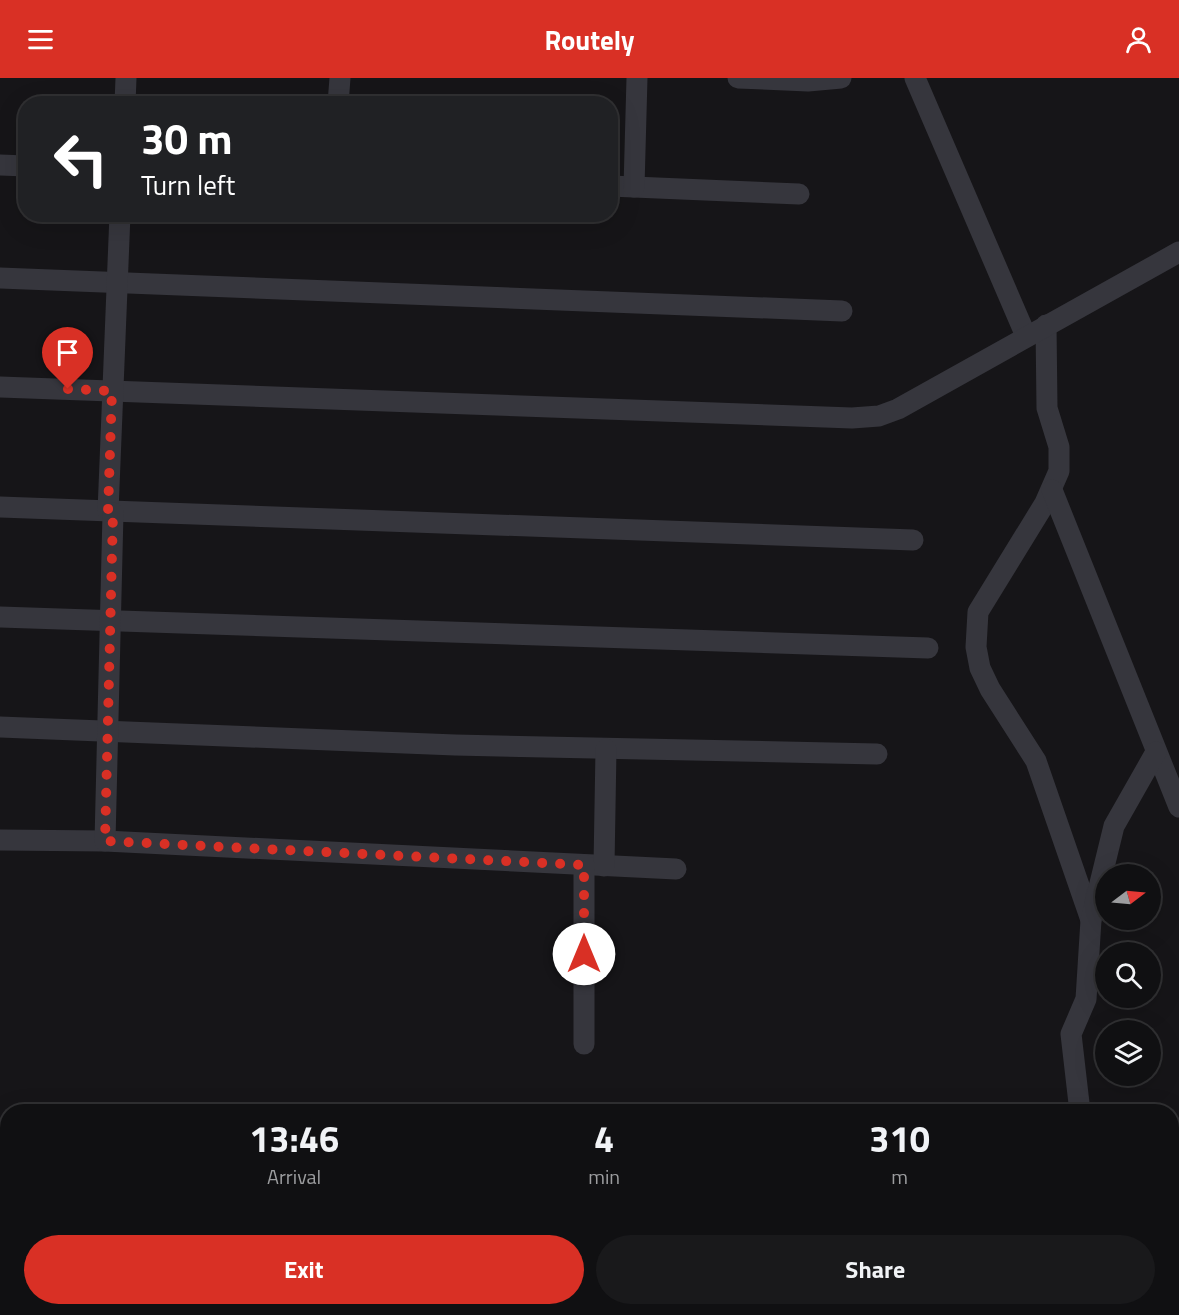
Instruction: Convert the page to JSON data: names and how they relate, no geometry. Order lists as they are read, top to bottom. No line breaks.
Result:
{"north":"right","page":{"header":"Routely","turn":["30 m","Turn left"],"eta":["13:46","Arrival","4","min","310","m"],"buttons":["Exit","Share"]}}
